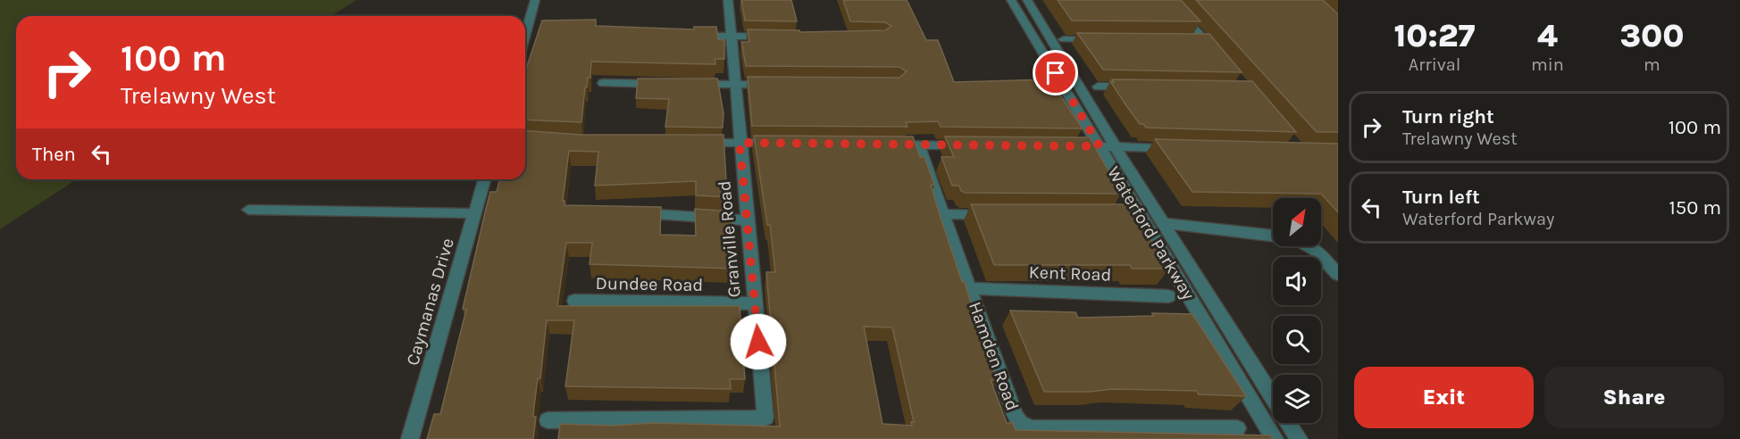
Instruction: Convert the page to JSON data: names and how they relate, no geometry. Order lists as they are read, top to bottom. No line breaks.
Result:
{"streets":{"street":["Waterford Parkway","Granville Road","Kent Road","Dundee Road","Caymanas Drive","Hamden Road"]},"crossings":[["Granville Road","Dundee Road"],["Kent Road","Hamden Road"]],"north":"top right","page":{"eta":["10:27","Arrival","4","min","300","m"],"turn":["100 m","Trelawny West"],"list":[{"name":"Turn right","note":"Trelawny West","value":"100 m"},{"name":"Turn left","note":"Waterford Parkway","value":"150 m"}],"then":"Then","buttons":["Exit","Share"]}}
